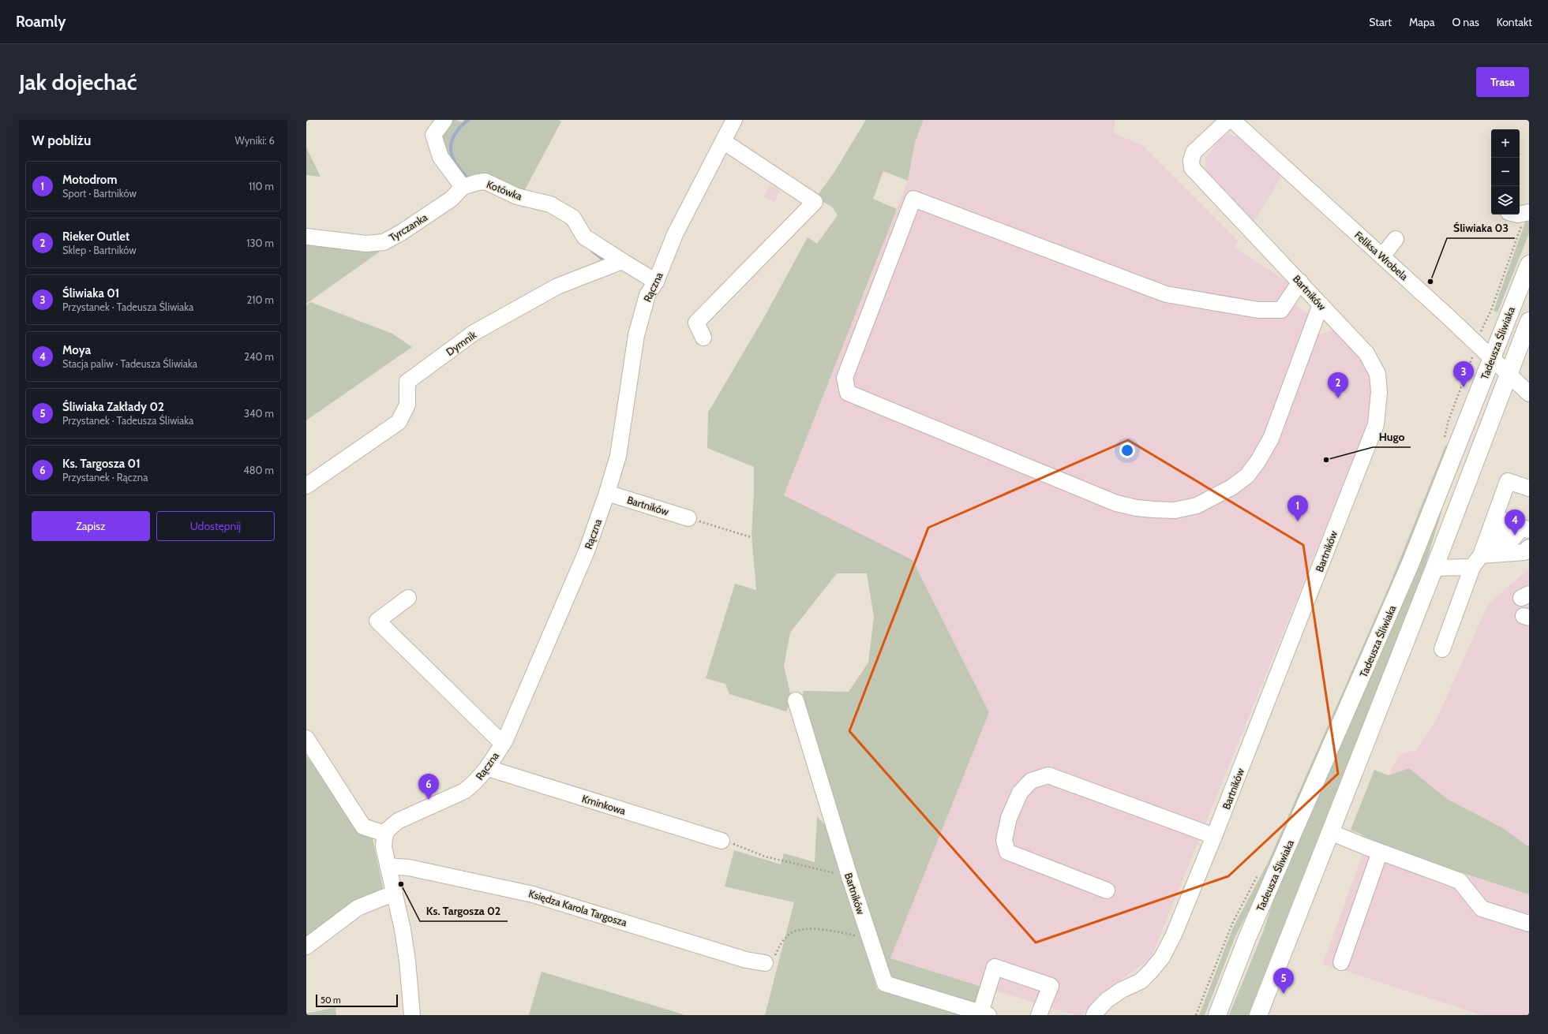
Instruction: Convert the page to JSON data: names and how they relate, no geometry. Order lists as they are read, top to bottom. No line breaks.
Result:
{"streets":{"main road":["Tadeusza Śliwiaka"],"street":["Kotówka","Tyrczanka","Feliksa Wrobela","Rączna","Bartników","Dymnik","Kminkowa","Księdza Karola Targosza"]},"crossings":[["Kotówka","Tyrczanka"],["Kotówka","Dymnik"],["Feliksa Wrobela","Tadeusza Śliwiaka"],["Rączna","Bartników"],["Rączna","Kminkowa"]],"places":["Śliwiaka 03","Hugo","Ks. Targosza 02"],"scale_bar":"50 m","page":{"header":"Roamly","nav":["Start","Mapa","O nas","Kontakt"],"buttons":["Trasa",["Zapisz","Udostępnij"]],"title":"Jak dojechać","heading":["W pobliżu","Wyniki: 6"],"map_buttons":["+","−"],"list":[{"mark":"1","name":"Motodrom","note":"Sport · Bartników","value":"110 m"},{"mark":"2","name":"Rieker Outlet","note":"Sklep · Bartników","value":"130 m"},{"mark":"3","name":"Śliwiaka 01","note":"Przystanek · Tadeusza Śliwiaka","value":"210 m"},{"mark":"4","name":"Moya","note":"Stacja paliw · Tadeusza Śliwiaka","value":"240 m"},{"mark":"5","name":"Śliwiaka Zakłady 02","note":"Przystanek · Tadeusza Śliwiaka","value":"340 m"},{"mark":"6","name":"Ks. Targosza 01","note":"Przystanek · Rączna","value":"480 m"}],"pins":["3","2","1","4","6","5"],"scale":"50 m"}}
